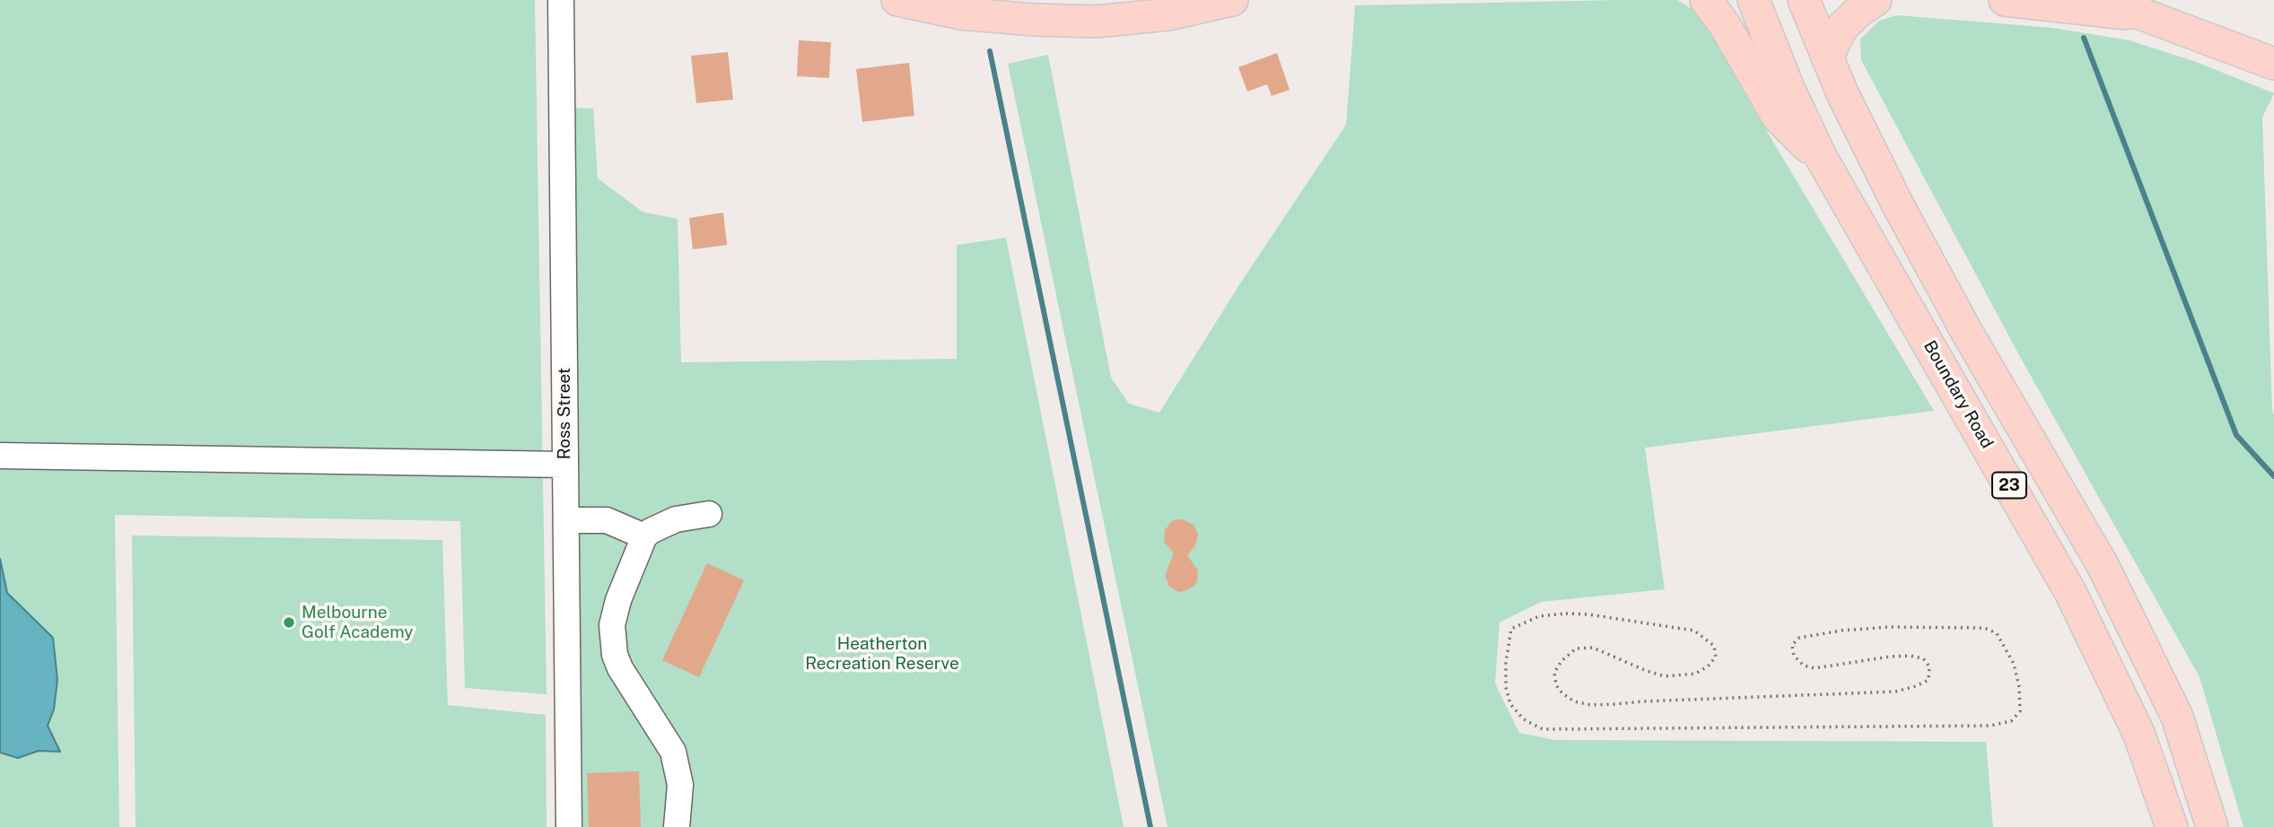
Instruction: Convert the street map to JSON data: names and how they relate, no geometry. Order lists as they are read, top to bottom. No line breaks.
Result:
{"streets":{"main road":["Boundary Road","23"],"street":["Ross Street"]},"parks":["Heatherton Recreation Reserve"],"places":["Melbourne Golf Academy"]}
